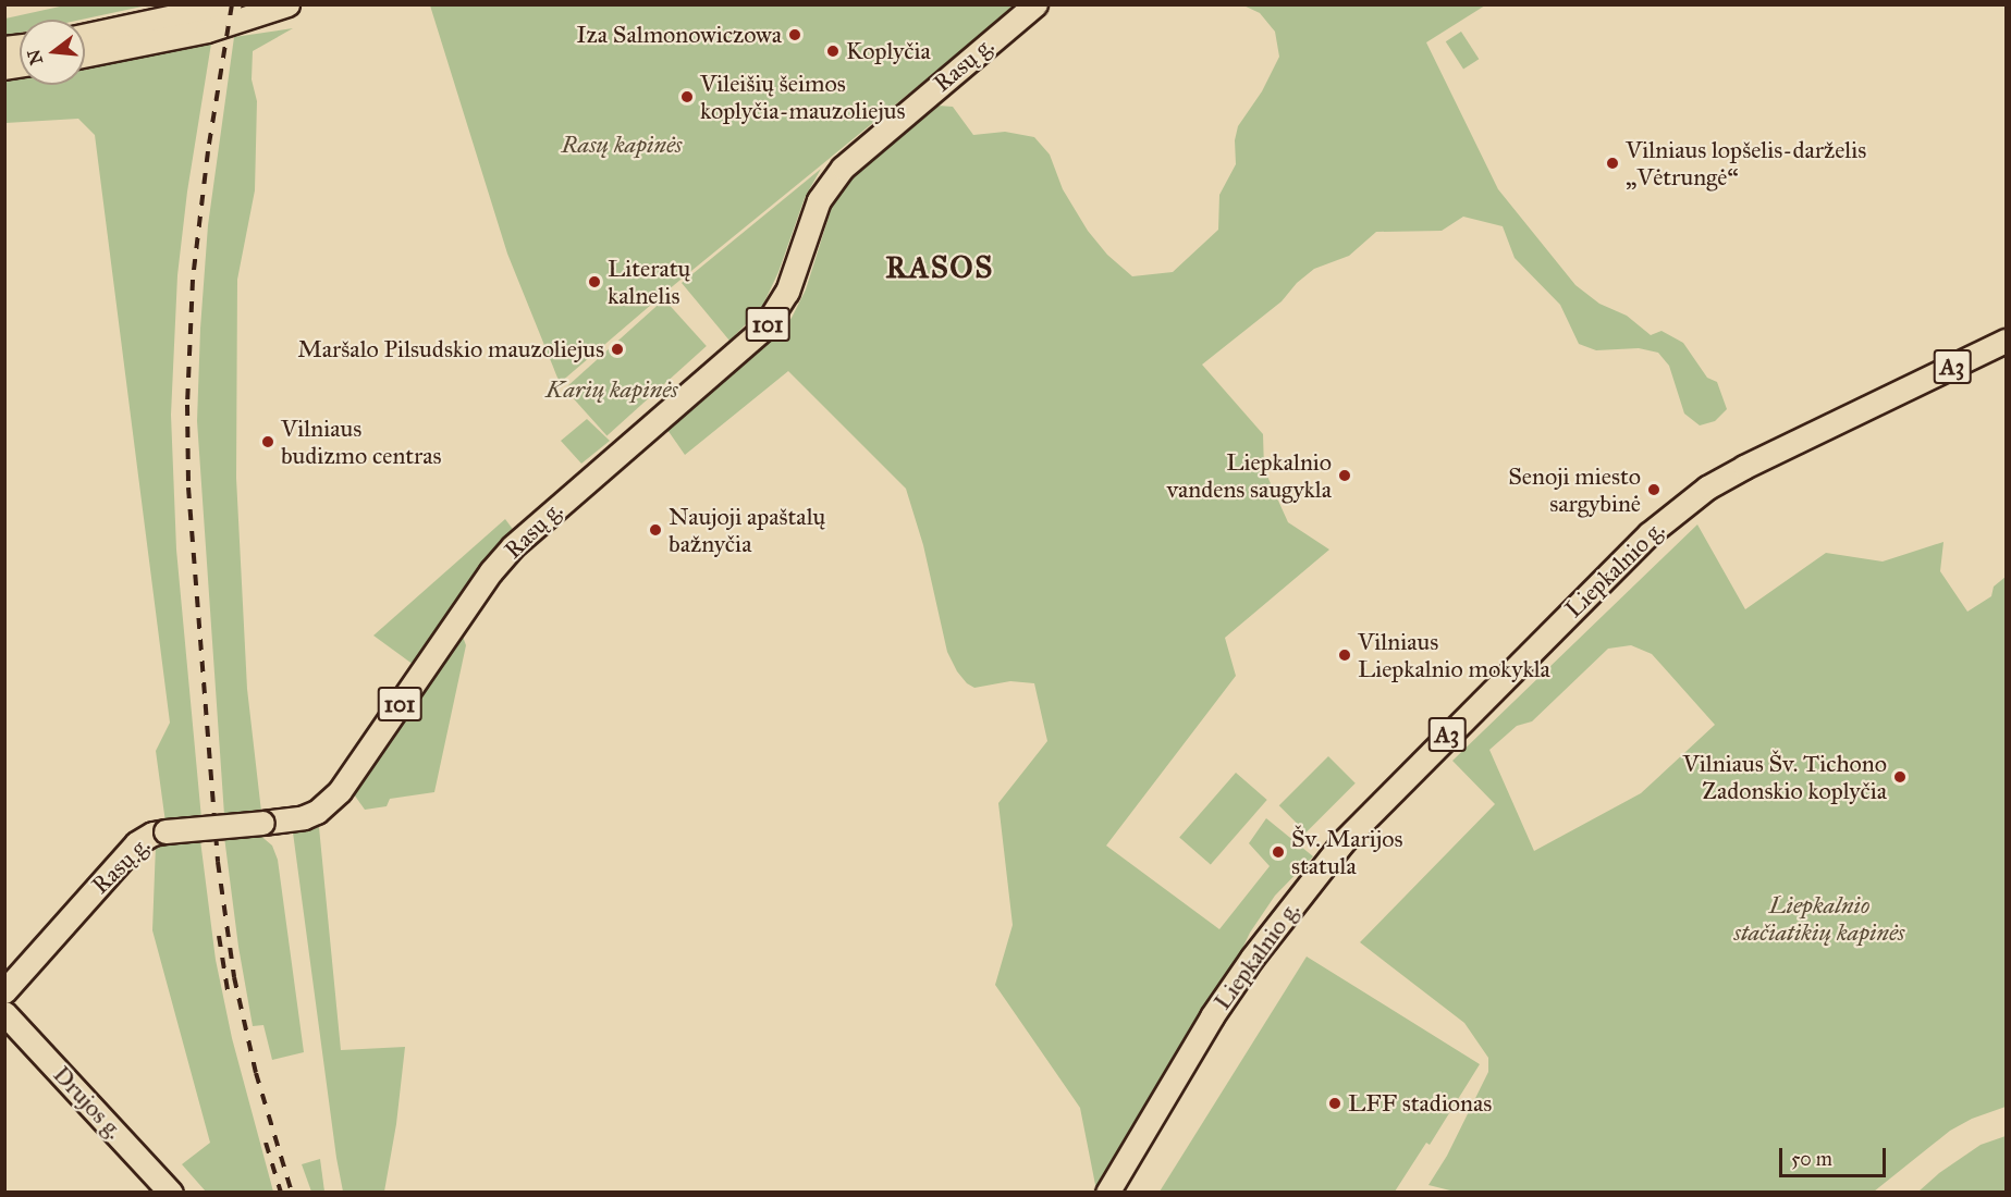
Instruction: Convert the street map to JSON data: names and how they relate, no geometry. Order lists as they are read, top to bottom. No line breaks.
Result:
{"streets":{"main road":["Rasų g.","101","A3","Liepkalnio g.","Drujos g."]},"districts":["RASOS"],"parks":["Rasų kapinės","Karių kapinės","Liepkalnio stačiatikių kapinės"],"places":["Iza Salmonowiczowa","Koplyčia","Vileišių šeimos koplyčia-mauzoliejus","Vilniaus lopšelis-darželis „Vėtrungė“","Literatų kalnelis","Maršalo Pilsudskio mauzoliejus","Vilniaus budizmo centras","Liepkalnio vandens saugykla","Senoji miesto sargybinė","Naujoji apaštalų bažnyčia","Vilniaus Liepkalnio mokykla","Vilniaus Šv. Tichono Zadonskio koplyčia","Šv. Marijos statula","LFF stadionas"],"scale_bar":"50 m","north":"left"}
